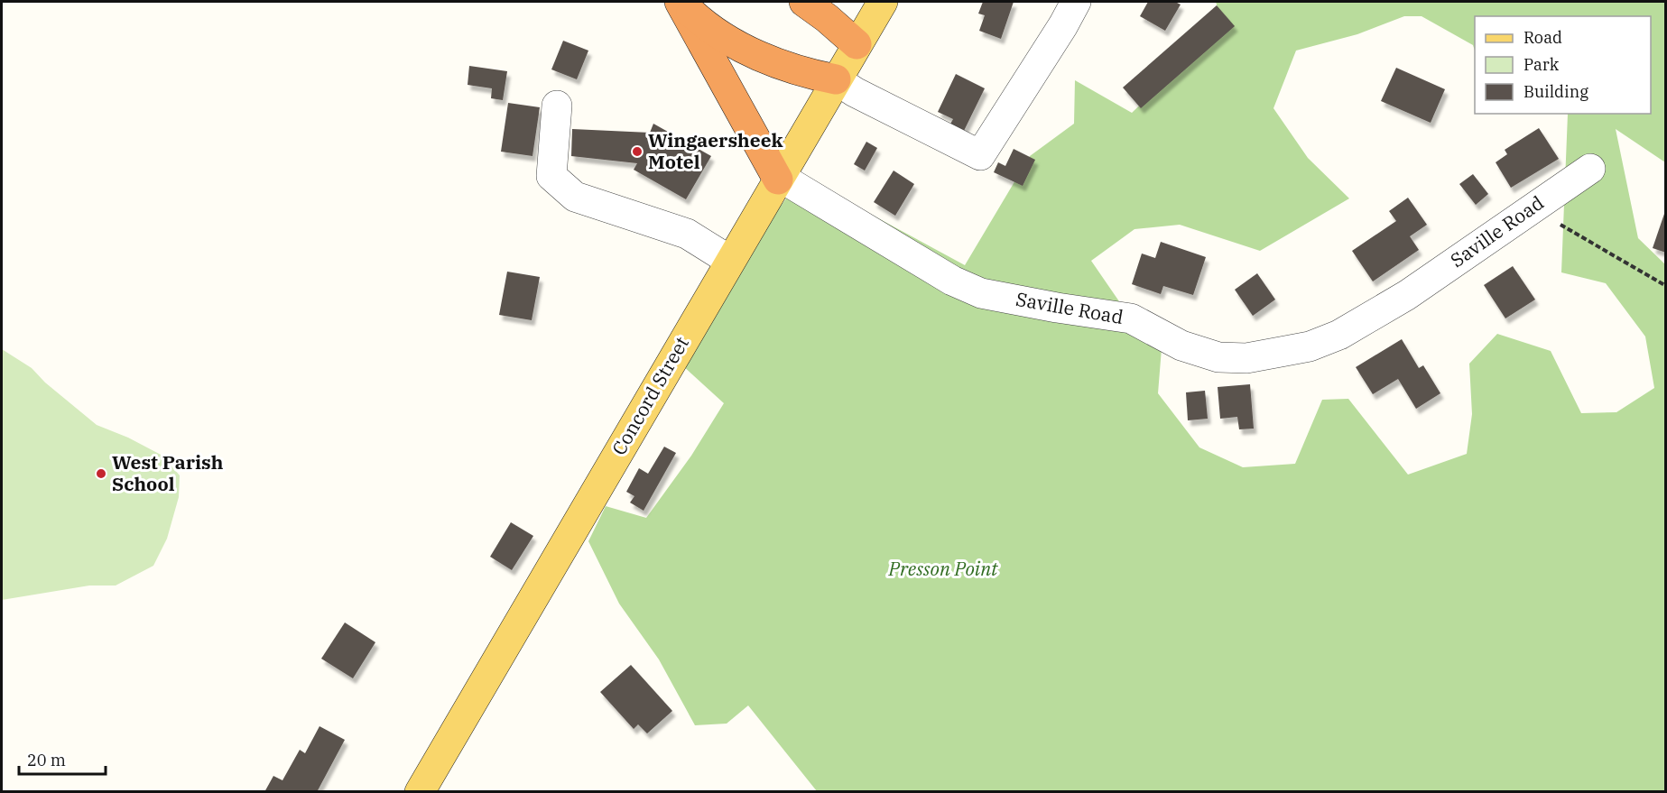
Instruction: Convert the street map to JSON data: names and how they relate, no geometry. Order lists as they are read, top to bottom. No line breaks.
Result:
{"streets":{"main road":["Concord Street"],"street":["Saville Road"]},"crossings":[["Saville Road","Concord Street"]],"parks":["Presson Point"],"places":["Wingaersheek Motel","West Parish School"],"legend":["Road","Park","Building"],"scale_bar":"20 m"}
